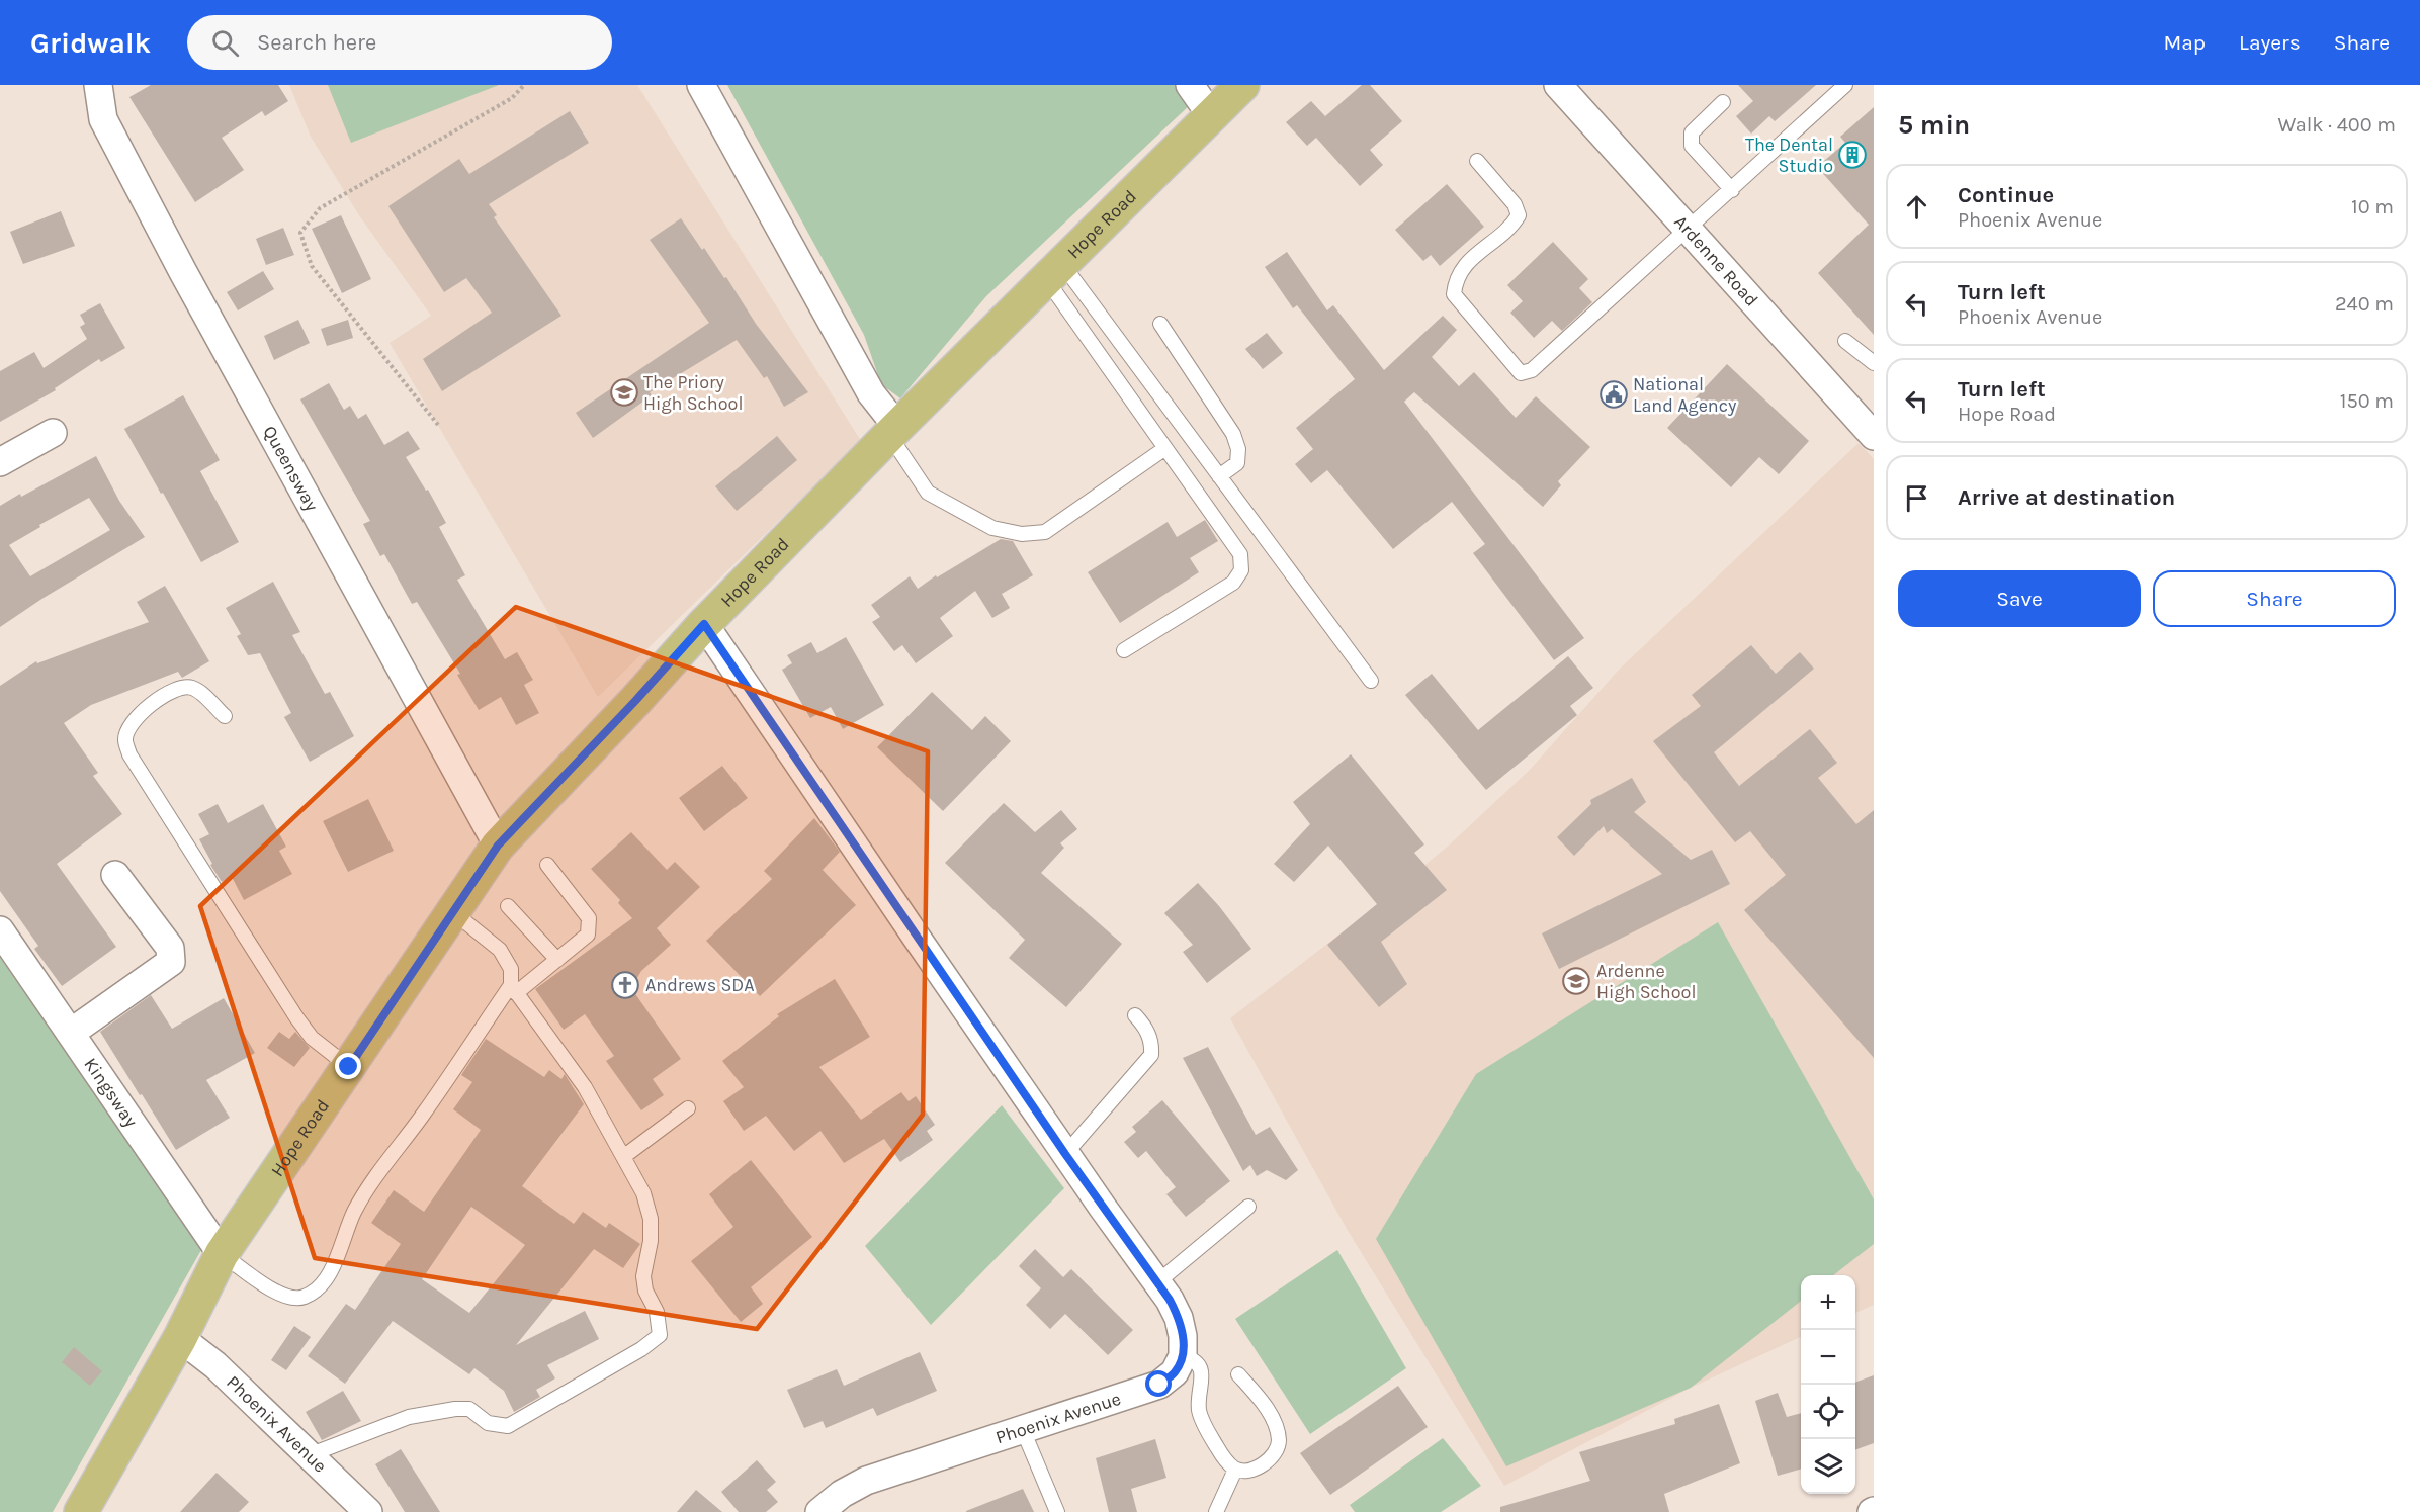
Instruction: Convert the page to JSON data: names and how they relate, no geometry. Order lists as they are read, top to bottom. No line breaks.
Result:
{"streets":{"main road":["Hope Road"],"street":["Ardenne Road","Queensway","Kingsway","Phoenix Avenue"]},"crossings":[["Hope Road","Queensway"],["Hope Road","Kingsway"],["Hope Road","Phoenix Avenue"]],"places":{"building":["The Dental Studio"],"school or university":["The Priory High School","Ardenne High School"],"public building":["National Land Agency"],"church":["Andrews SDA"]},"page":{"header":"Gridwalk","search":"Search here","nav":["Map","Layers","Share"],"heading":["5 min","Walk · 400 m"],"list":[["Continue","Phoenix Avenue","10 m"],["Turn left","Phoenix Avenue","240 m"],["Turn left","Hope Road","150 m"],"Arrive at destination"],"buttons":["Save","Share"],"map_buttons":["+","−"]}}
